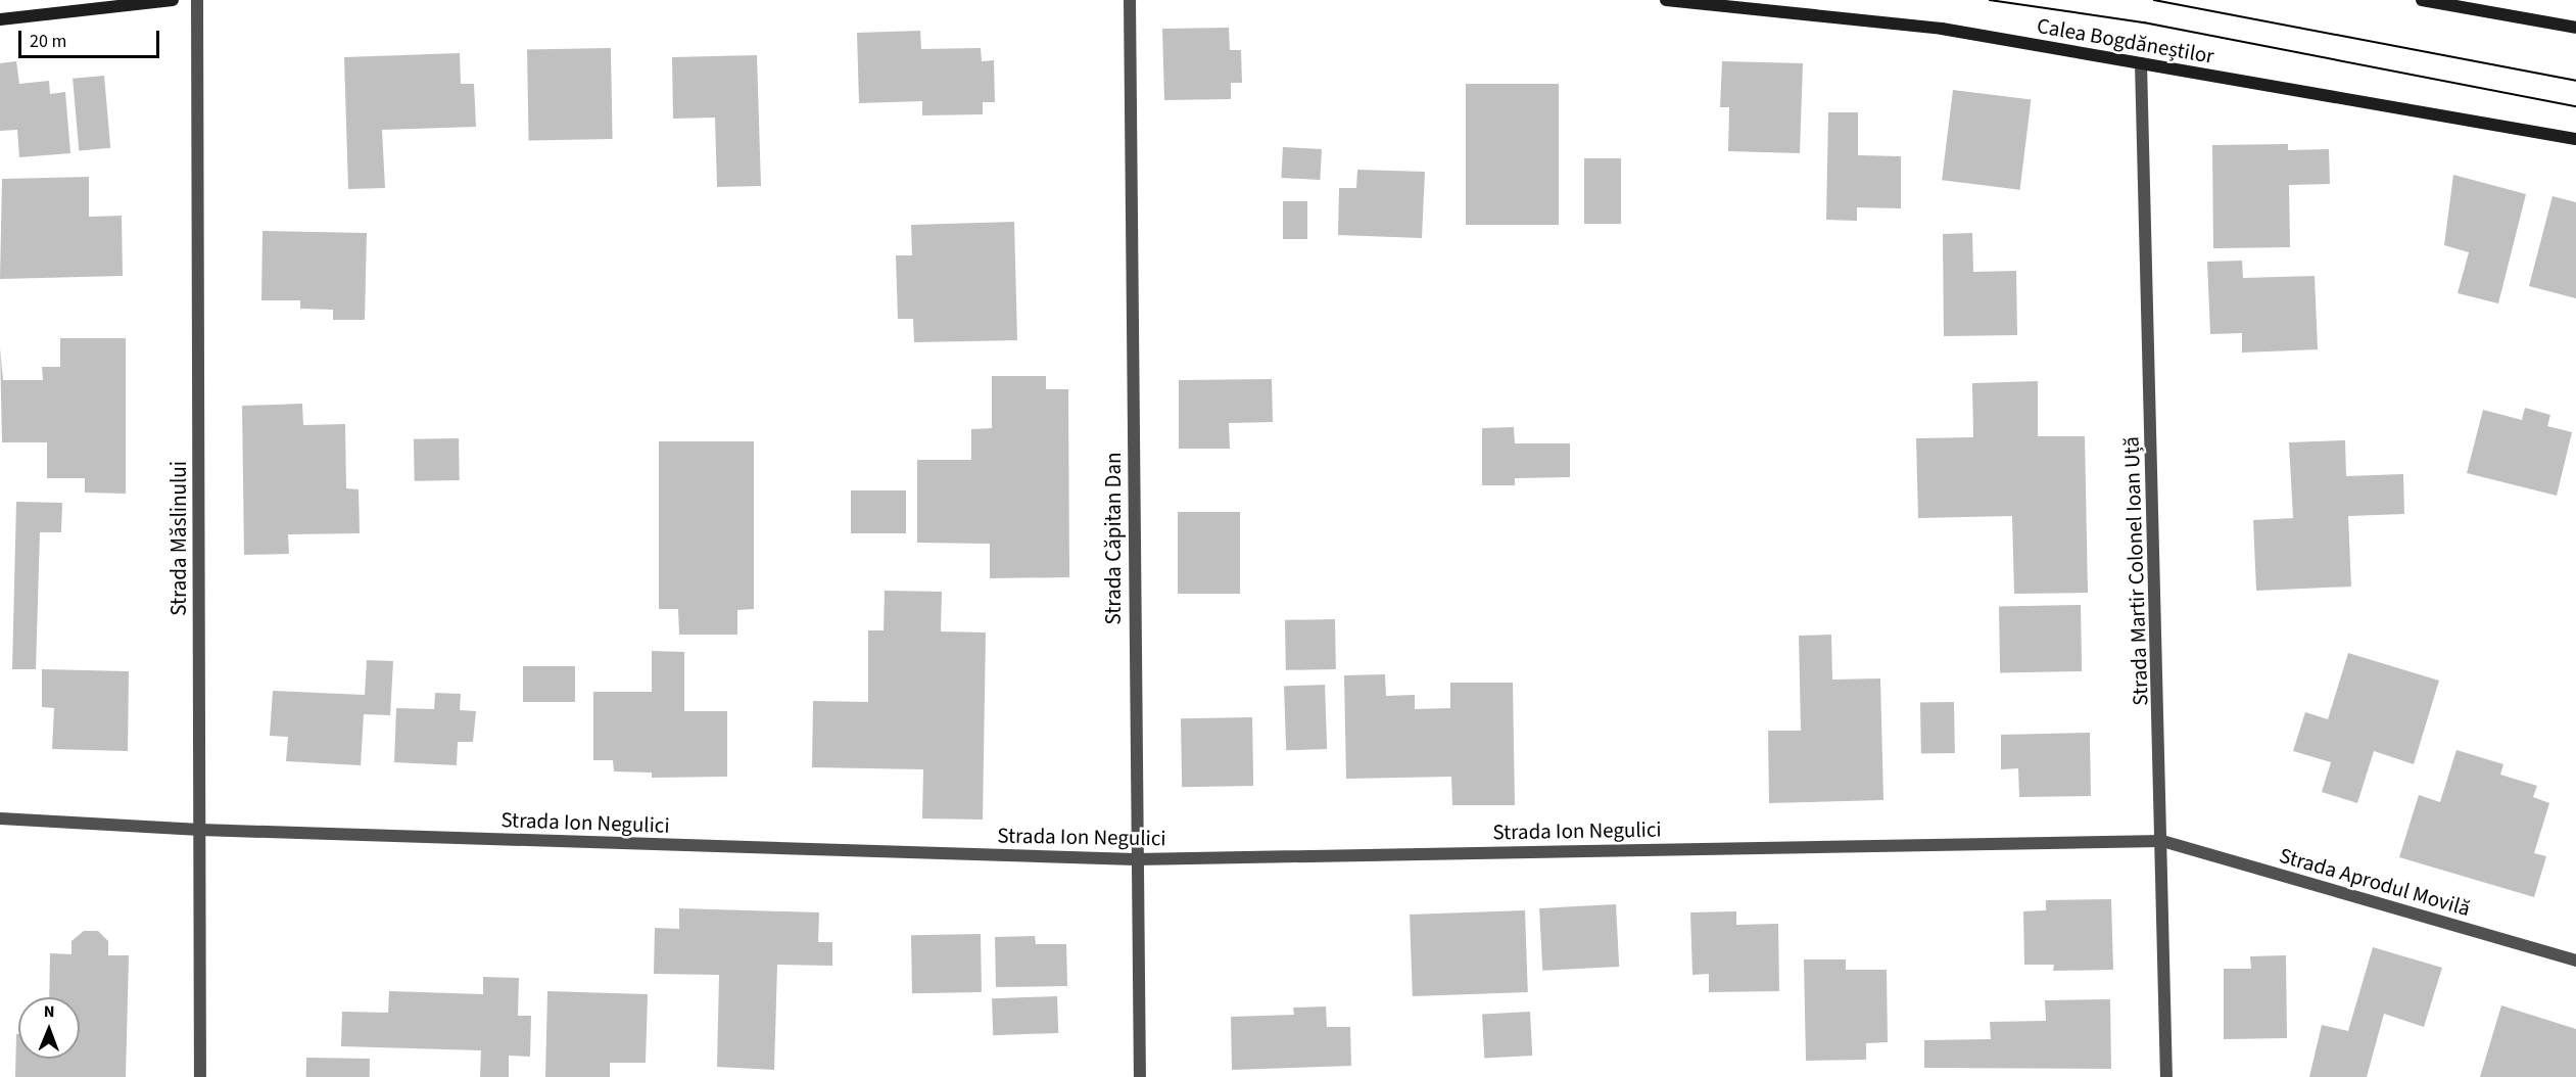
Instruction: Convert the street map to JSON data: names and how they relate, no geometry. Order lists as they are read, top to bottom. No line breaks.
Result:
{"streets":{"main road":["Calea Bogdăneștilor"],"street":["Strada Măslinului","Strada Căpitan Dan","Strada Martir Colonel Ioan Uță","Strada Ion Negulici","Strada Aprodul Movilă"]},"crossings":[["Calea Bogdăneștilor","Strada Martir Colonel Ioan Uță"],["Strada Măslinului","Strada Ion Negulici"],["Strada Căpitan Dan","Strada Ion Negulici"],["Strada Martir Colonel Ioan Uță","Strada Ion Negulici"],["Strada Martir Colonel Ioan Uță","Strada Aprodul Movilă"],["Strada Ion Negulici","Strada Aprodul Movilă"]],"scale_bar":"20 m","north":"top"}
